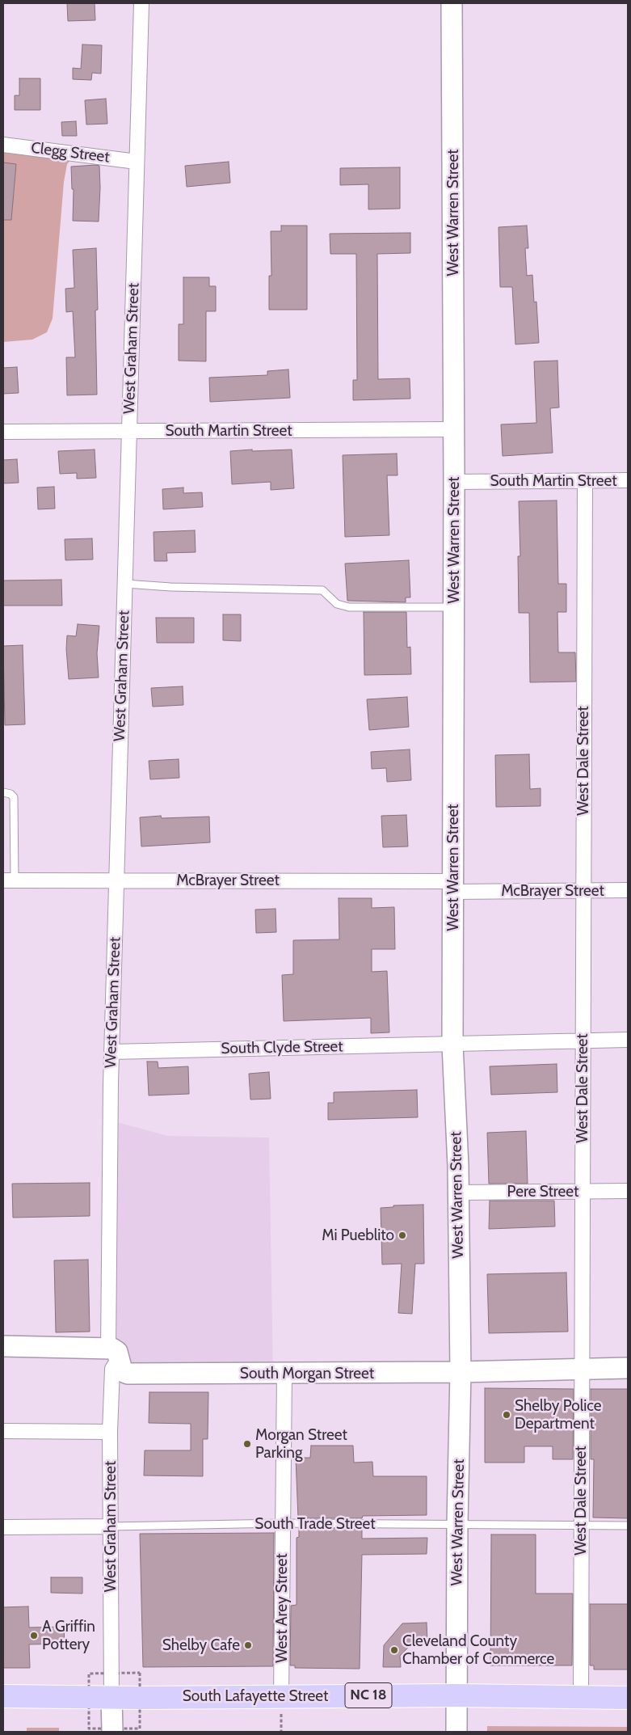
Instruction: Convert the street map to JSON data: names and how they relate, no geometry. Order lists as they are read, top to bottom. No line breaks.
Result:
{"streets":{"main road":["West Warren Street","South Morgan Street","NC 18","South Lafayette Street"],"street":["Clegg Street","West Graham Street","South Martin Street","West Dale Street","McBrayer Street","South Clyde Street","Pere Street","South Trade Street","West Arey Street"]},"crossings":[["Clegg Street","West Graham Street"],["West Warren Street","South Martin Street"],["West Warren Street","McBrayer Street"],["West Warren Street","South Clyde Street"],["West Warren Street","Pere Street"],["West Warren Street","South Morgan Street"],["West Warren Street","South Trade Street"],["West Warren Street","South Lafayette Street"],["West Graham Street","South Martin Street"],["West Graham Street","McBrayer Street"],["West Graham Street","South Clyde Street"],["West Graham Street","South Morgan Street"],["West Graham Street","South Trade Street"],["West Graham Street","South Lafayette Street"],["South Martin Street","West Dale Street"],["West Dale Street","McBrayer Street"],["West Dale Street","South Clyde Street"],["West Dale Street","Pere Street"],["West Dale Street","South Morgan Street"],["West Dale Street","South Trade Street"],["West Dale Street","NC 18"],["West Dale Street","South Lafayette Street"],["South Morgan Street","West Arey Street"],["South Trade Street","West Arey Street"],["West Arey Street","South Lafayette Street"],["NC 18","South Lafayette Street"]],"places":["Mi Pueblito","Shelby Police Department","Morgan Street Parking","A Griffin Pottery","Shelby Cafe","Cleveland County Chamber of Commerce"]}
